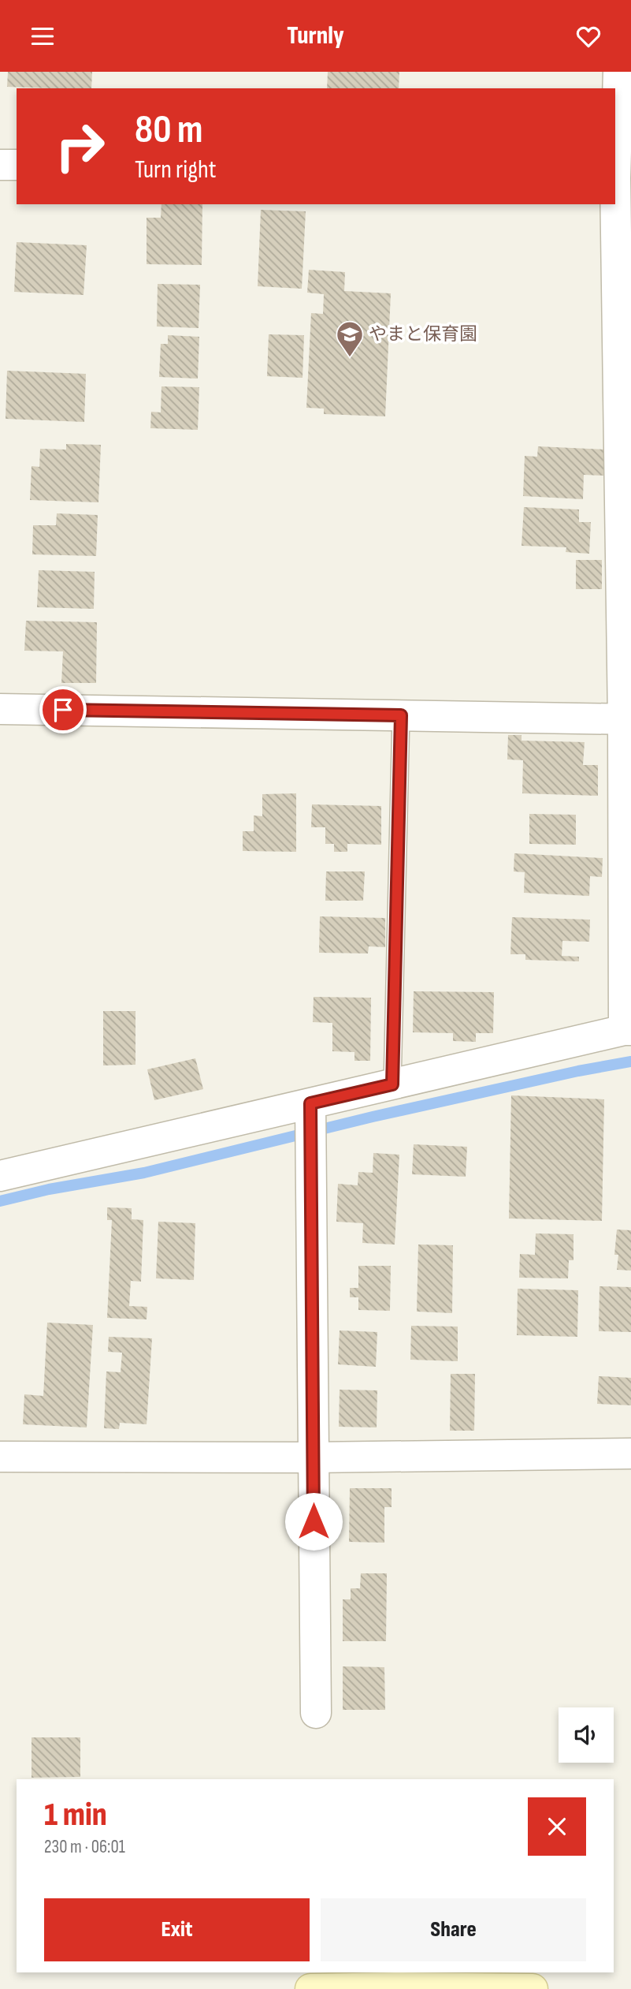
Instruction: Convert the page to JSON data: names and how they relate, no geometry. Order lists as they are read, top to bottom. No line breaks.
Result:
{"places":{"school or university":["やまと保育園"]},"page":{"header":"Turnly","turn":["80 m","Turn right"],"heading":["1 min","230 m · 06:01"],"buttons":["Exit","Share"]}}
